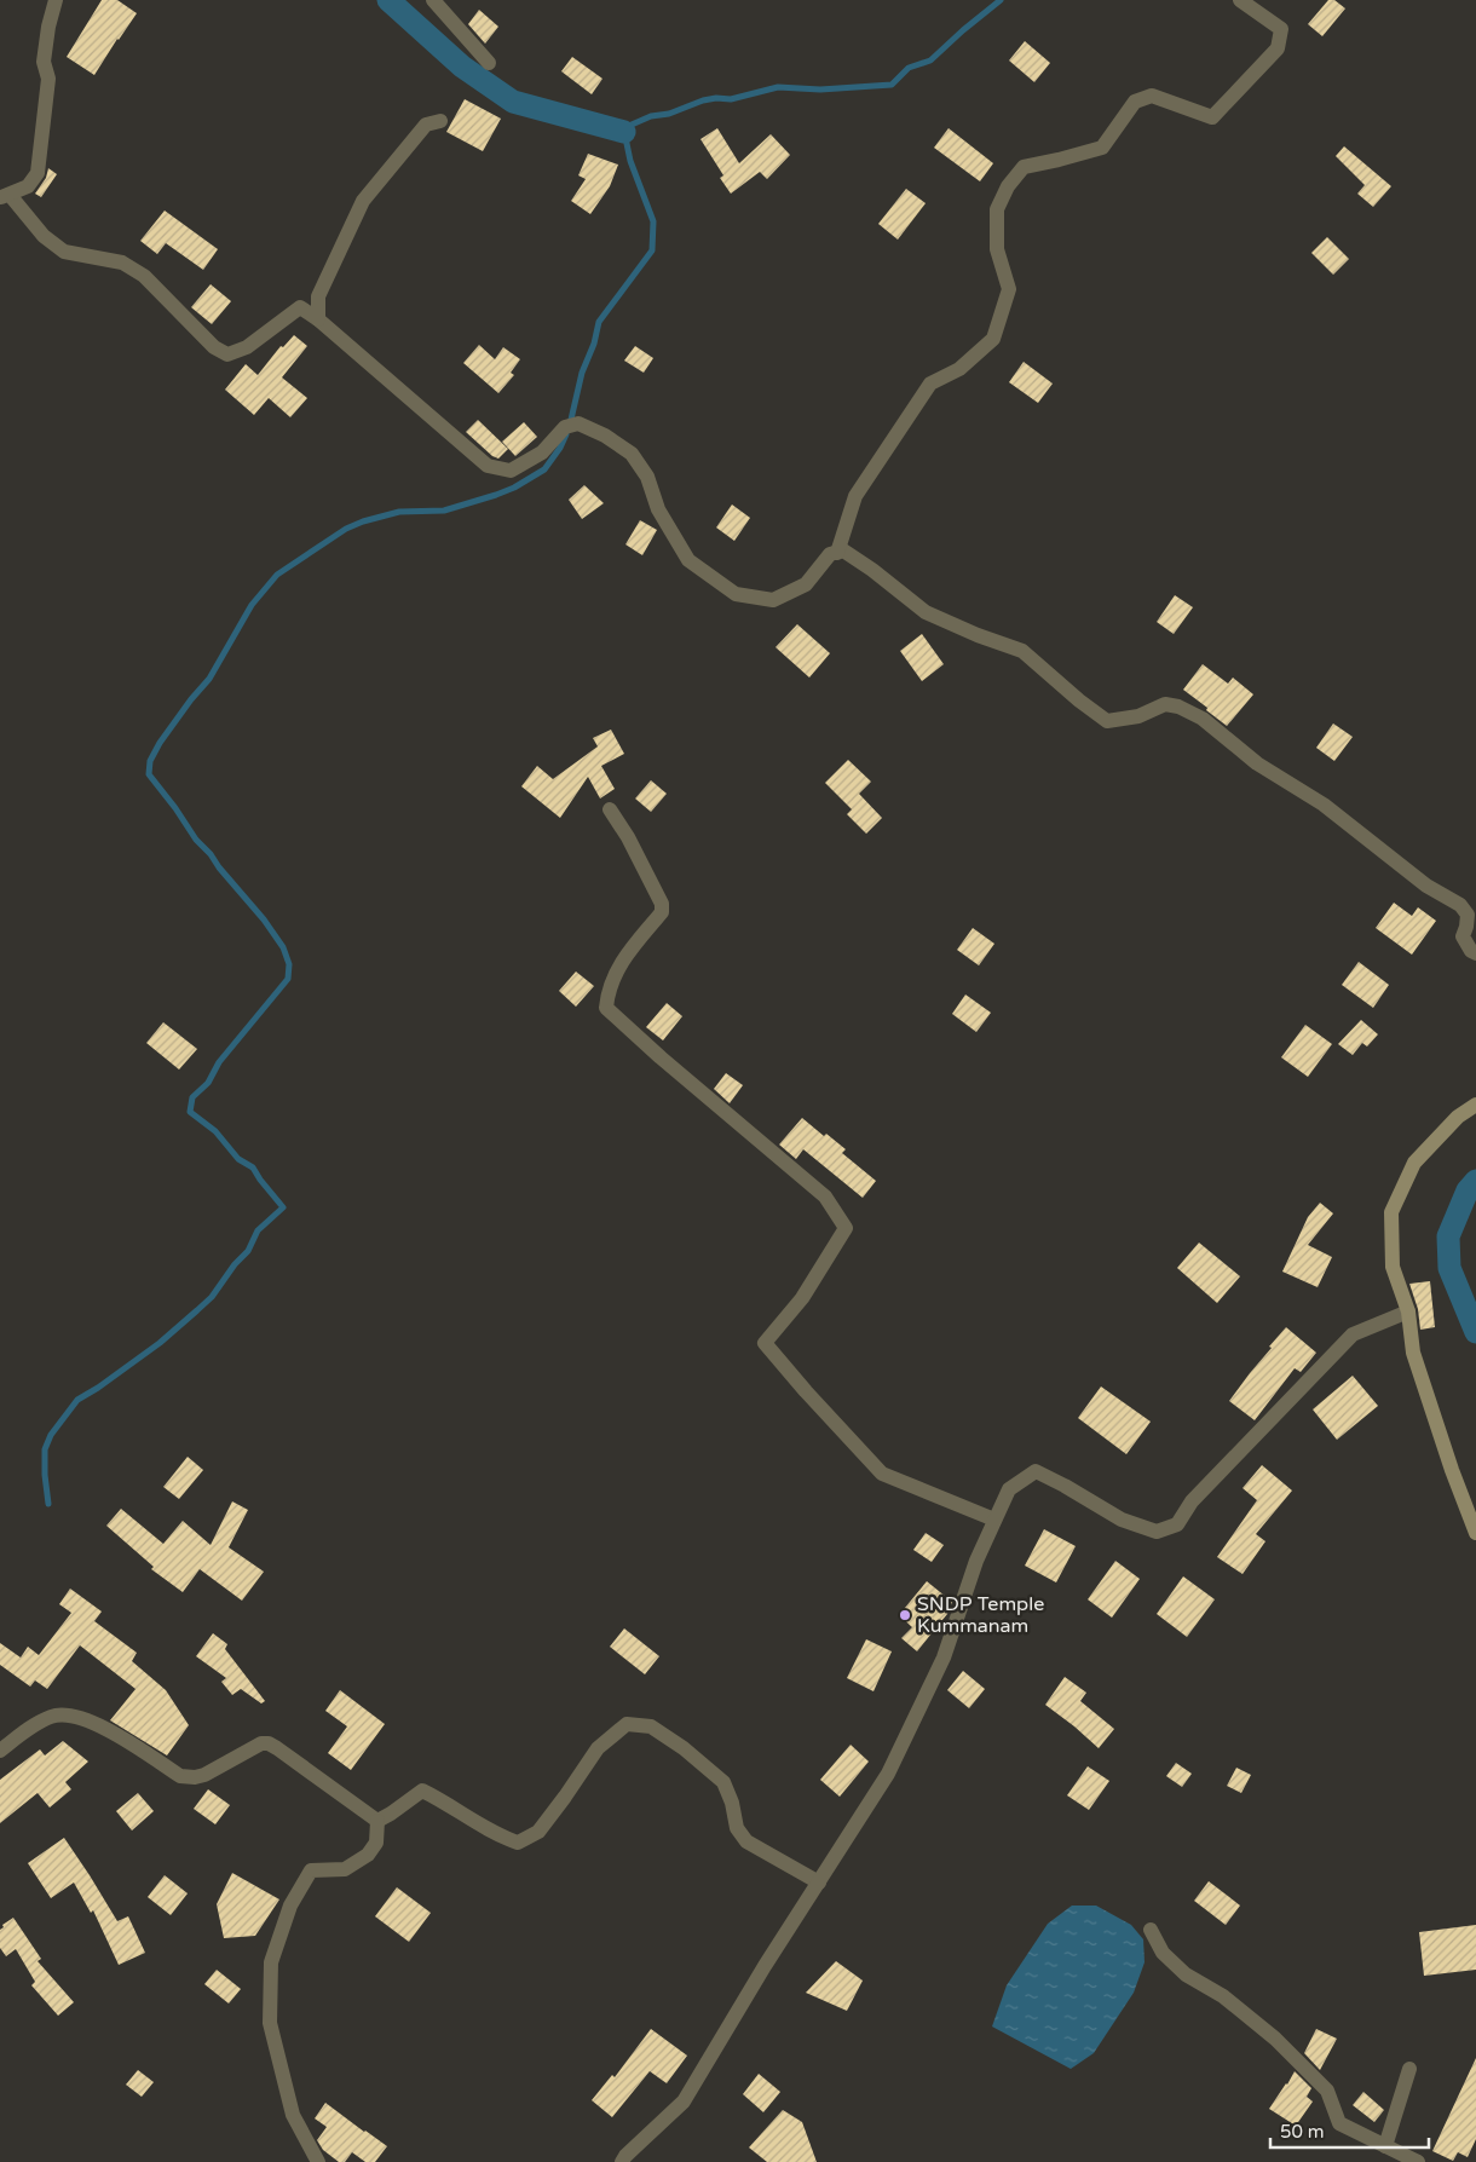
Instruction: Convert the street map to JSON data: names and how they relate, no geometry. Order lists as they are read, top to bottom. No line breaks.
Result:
{"places":["SNDP Temple Kummanam"],"scale_bar":"50 m"}
